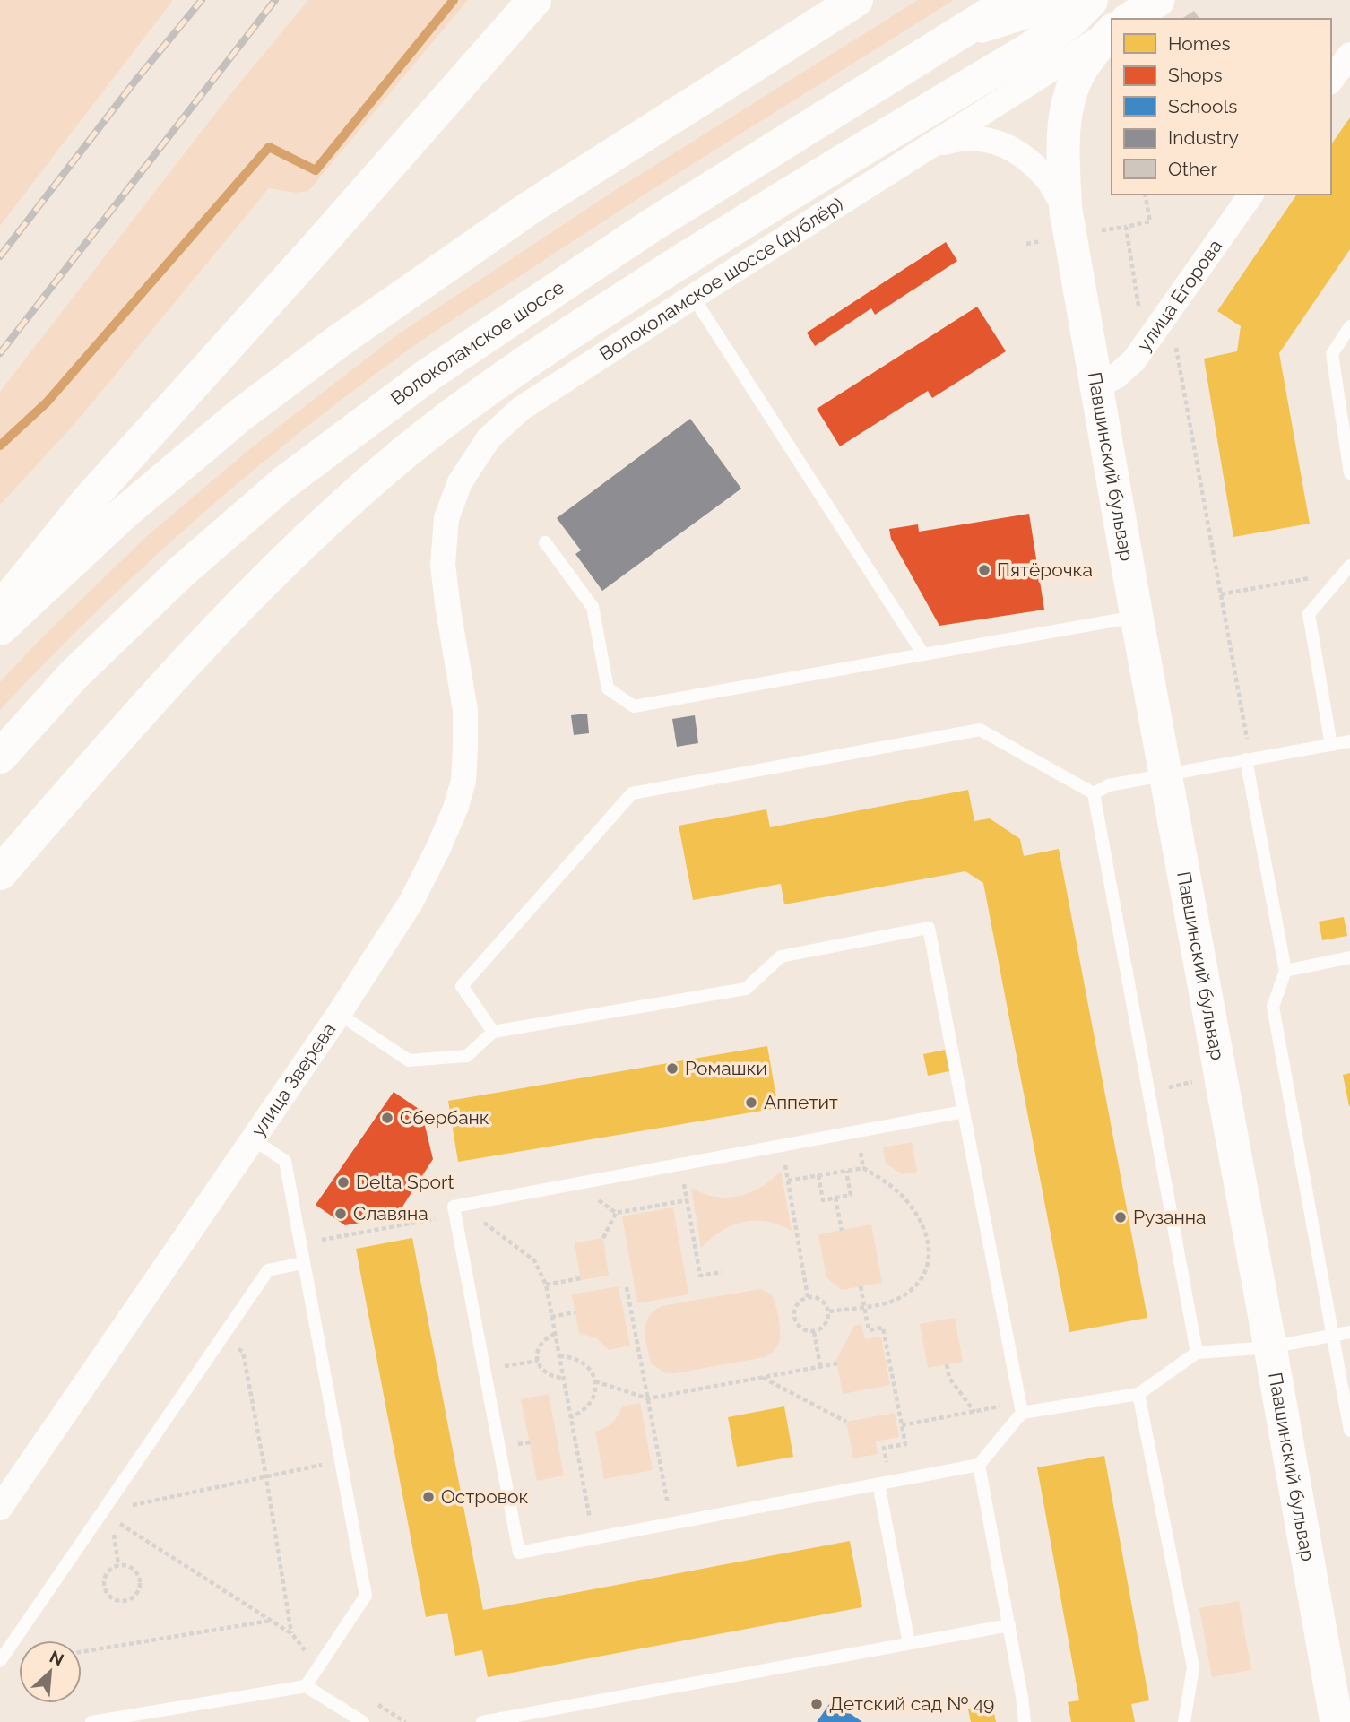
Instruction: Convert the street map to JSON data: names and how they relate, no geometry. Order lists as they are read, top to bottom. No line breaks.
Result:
{"streets":{"main road":["Волоколамское шоссе"],"street":["Волоколамское шоссе (дублёр)","улица Егорова","Павшинский бульвар","улица Зверева"]},"crossings":[["Волоколамское шоссе (дублёр)","Павшинский бульвар"],["Волоколамское шоссе (дублёр)","улица Зверева"],["улица Егорова","Павшинский бульвар"]],"places":["Пятёрочка","Ромашки","Аппетит","Сбербанк","Delta Sport","Славяна","Рузанна","Островок","Детский сад № 49"],"legend":["Homes","Shops","Schools","Industry","Other"],"north":"top right"}
